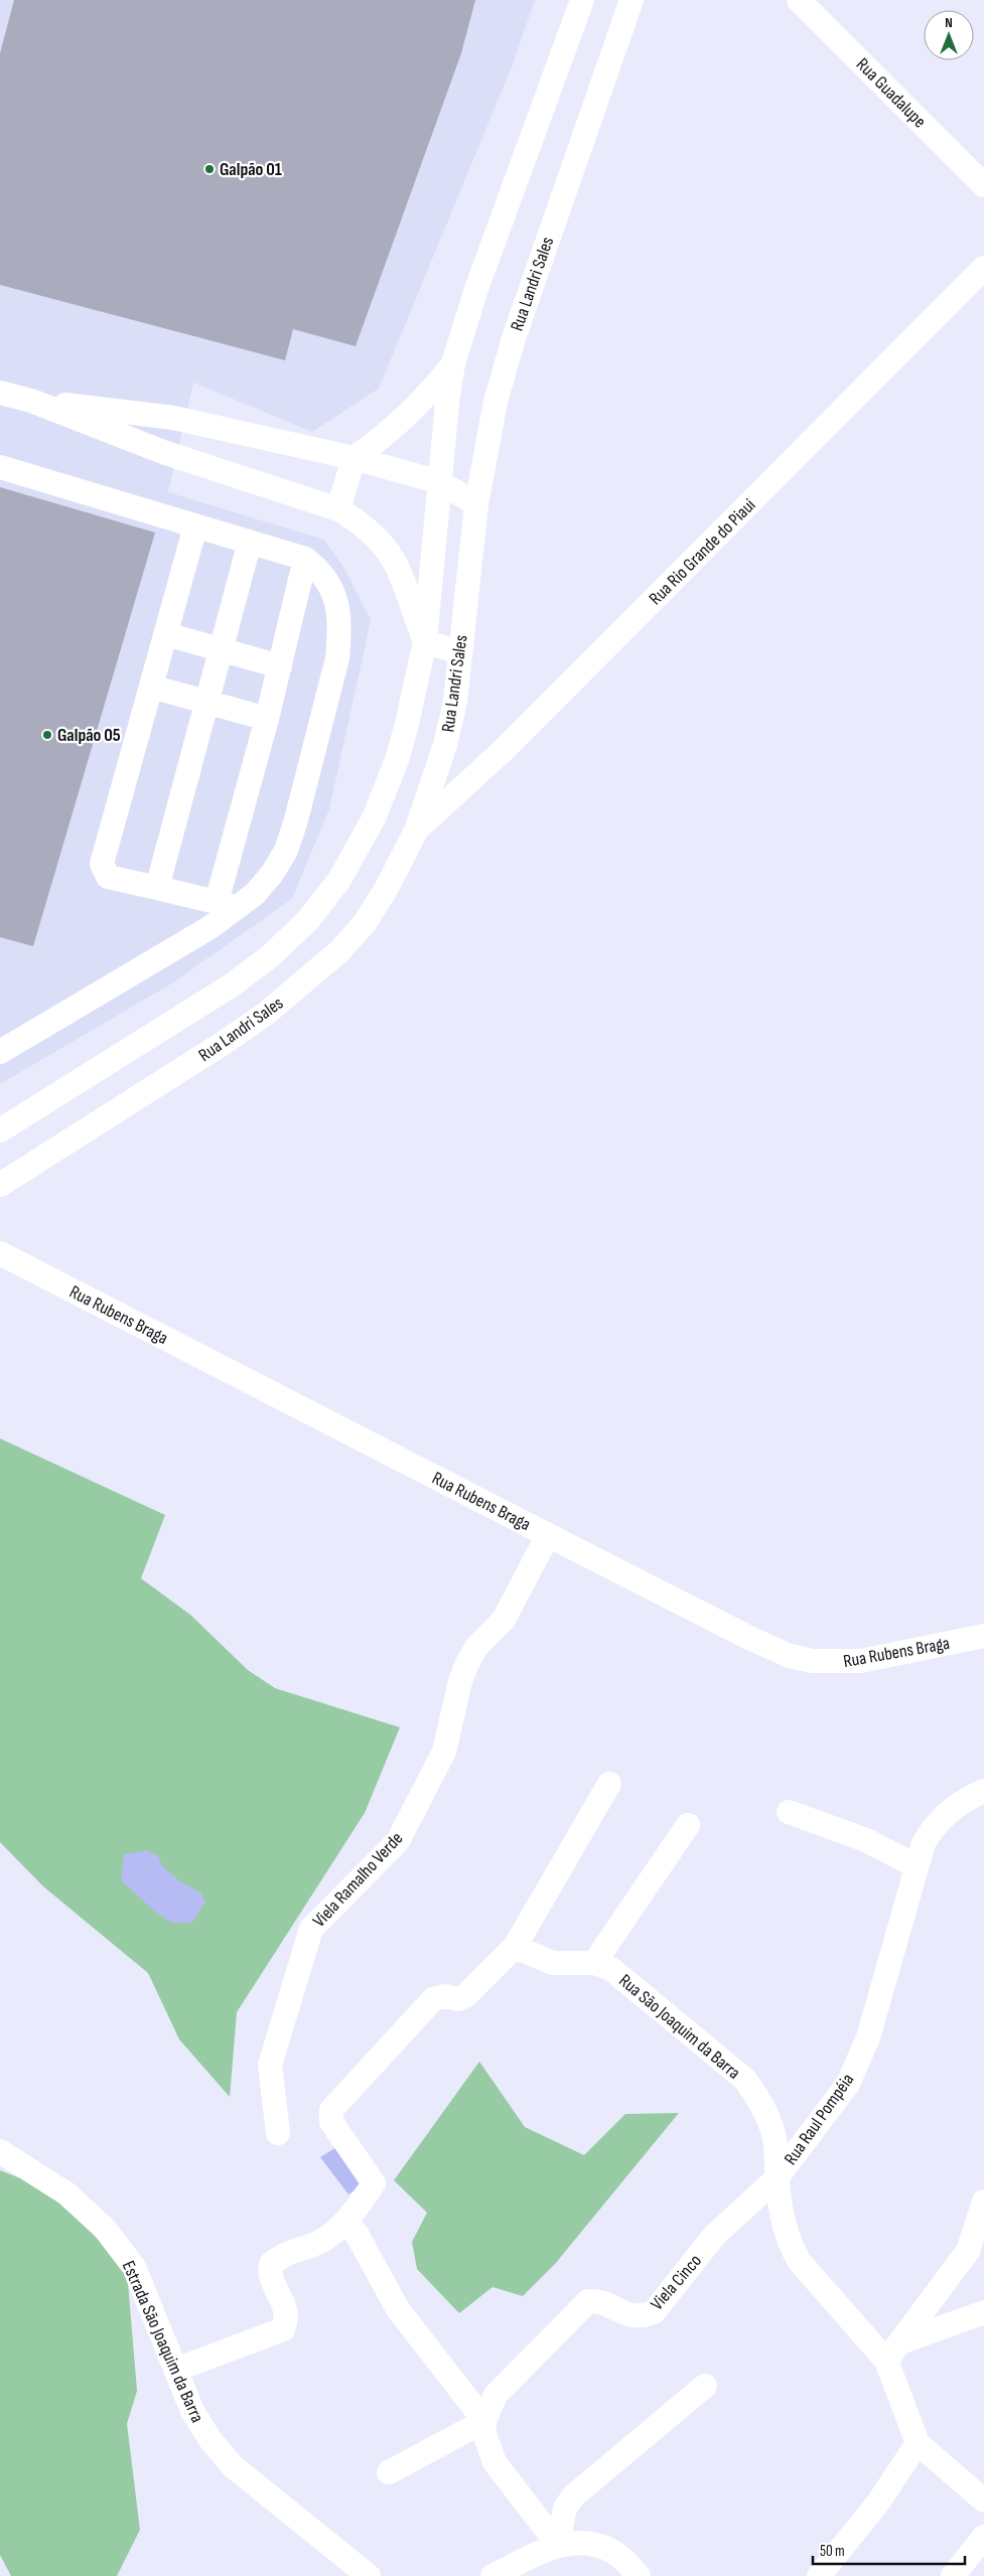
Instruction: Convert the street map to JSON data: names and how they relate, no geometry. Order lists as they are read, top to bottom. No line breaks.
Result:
{"streets":{"street":["Rua Guadalupe","Rua Landri Sales","Rua Rio Grande do Piaui","Rua Rubens Braga","Viela Ramalho Verde","Rua São Joaquim da Barra","Rua Raul Pompéia","Viela Cinco","Estrada São Joaquim da Barra"]},"crossings":[["Rua Landri Sales","Rua Rio Grande do Piaui"],["Rua Rubens Braga","Viela Ramalho Verde"],["Rua São Joaquim da Barra","Rua Raul Pompéia"],["Rua São Joaquim da Barra","Viela Cinco"],["Rua Raul Pompéia","Viela Cinco"]],"places":["Galpão 01","Galpão 05"],"scale_bar":"50 m","north":"top"}
